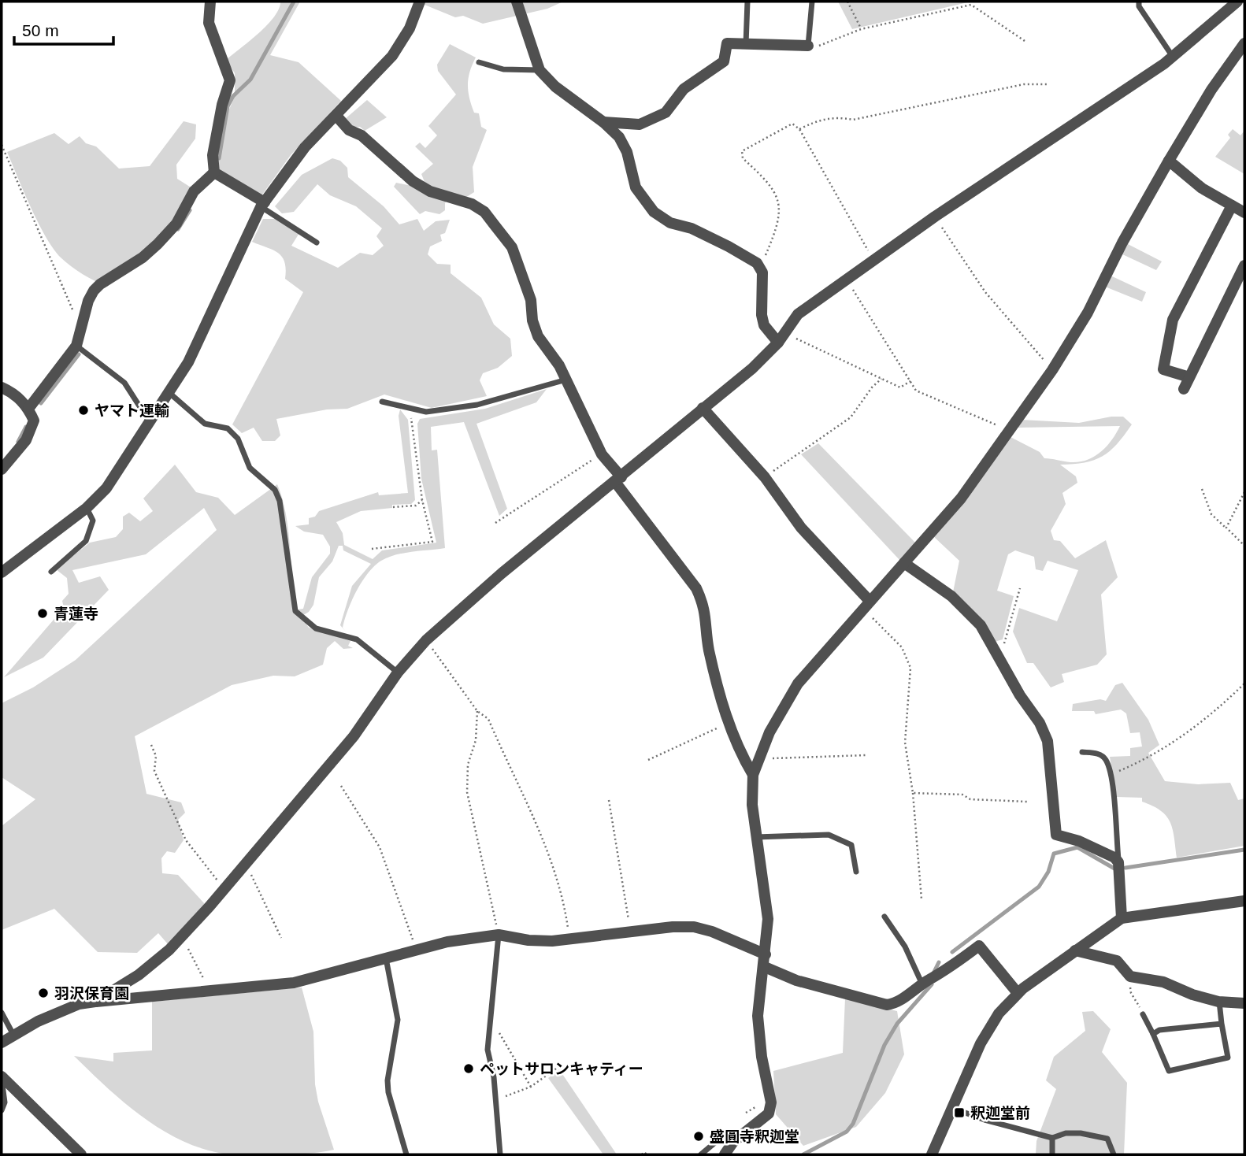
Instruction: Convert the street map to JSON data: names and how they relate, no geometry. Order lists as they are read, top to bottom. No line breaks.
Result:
{"places":{"other":["ヤマト運輸","青蓮寺","羽沢保育園","ペットサロンキャティー","盛圓寺釈迦堂"],"transit":["釈迦堂前"]},"scale_bar":"50 m"}
